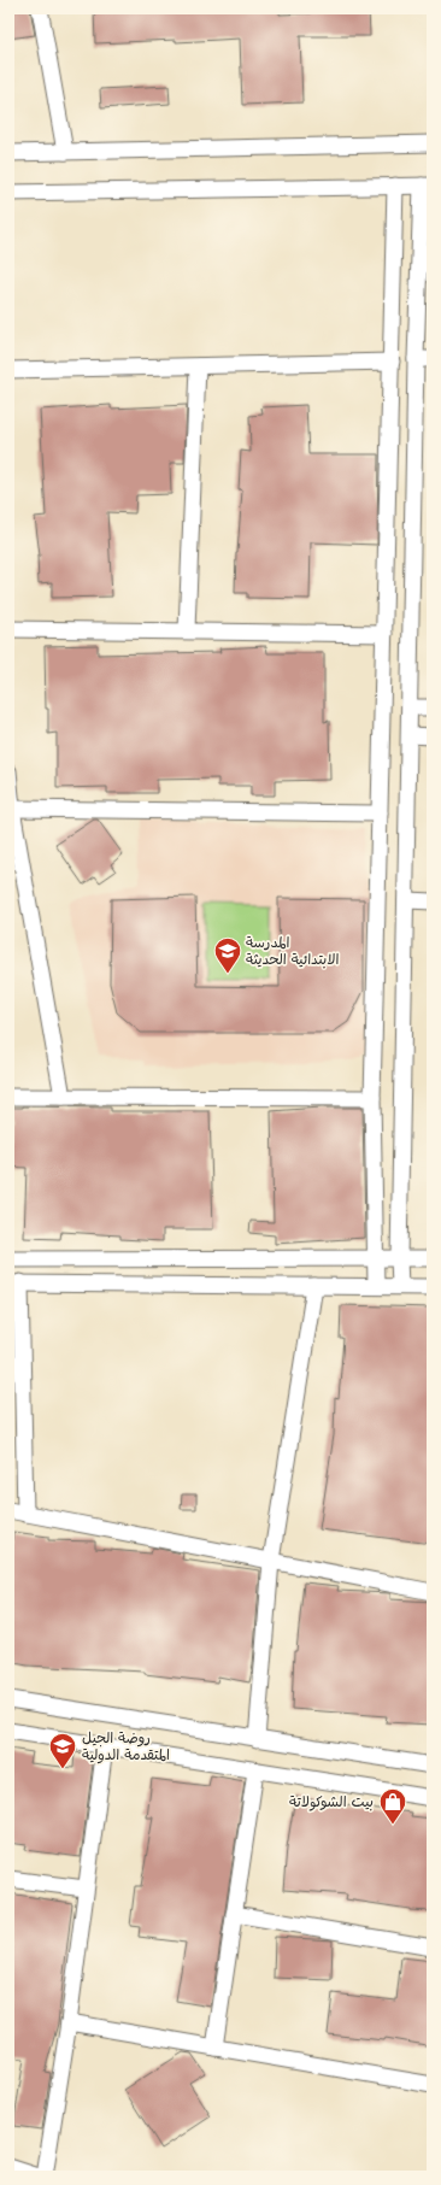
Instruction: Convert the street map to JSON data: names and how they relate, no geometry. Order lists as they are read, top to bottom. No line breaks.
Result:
{"places":{"school or university":["المدرسة الابتدائية الحديثة","روضة الجيل المتقدمة الدولية"],"shop":["بيت الشوكولاتة"]}}
